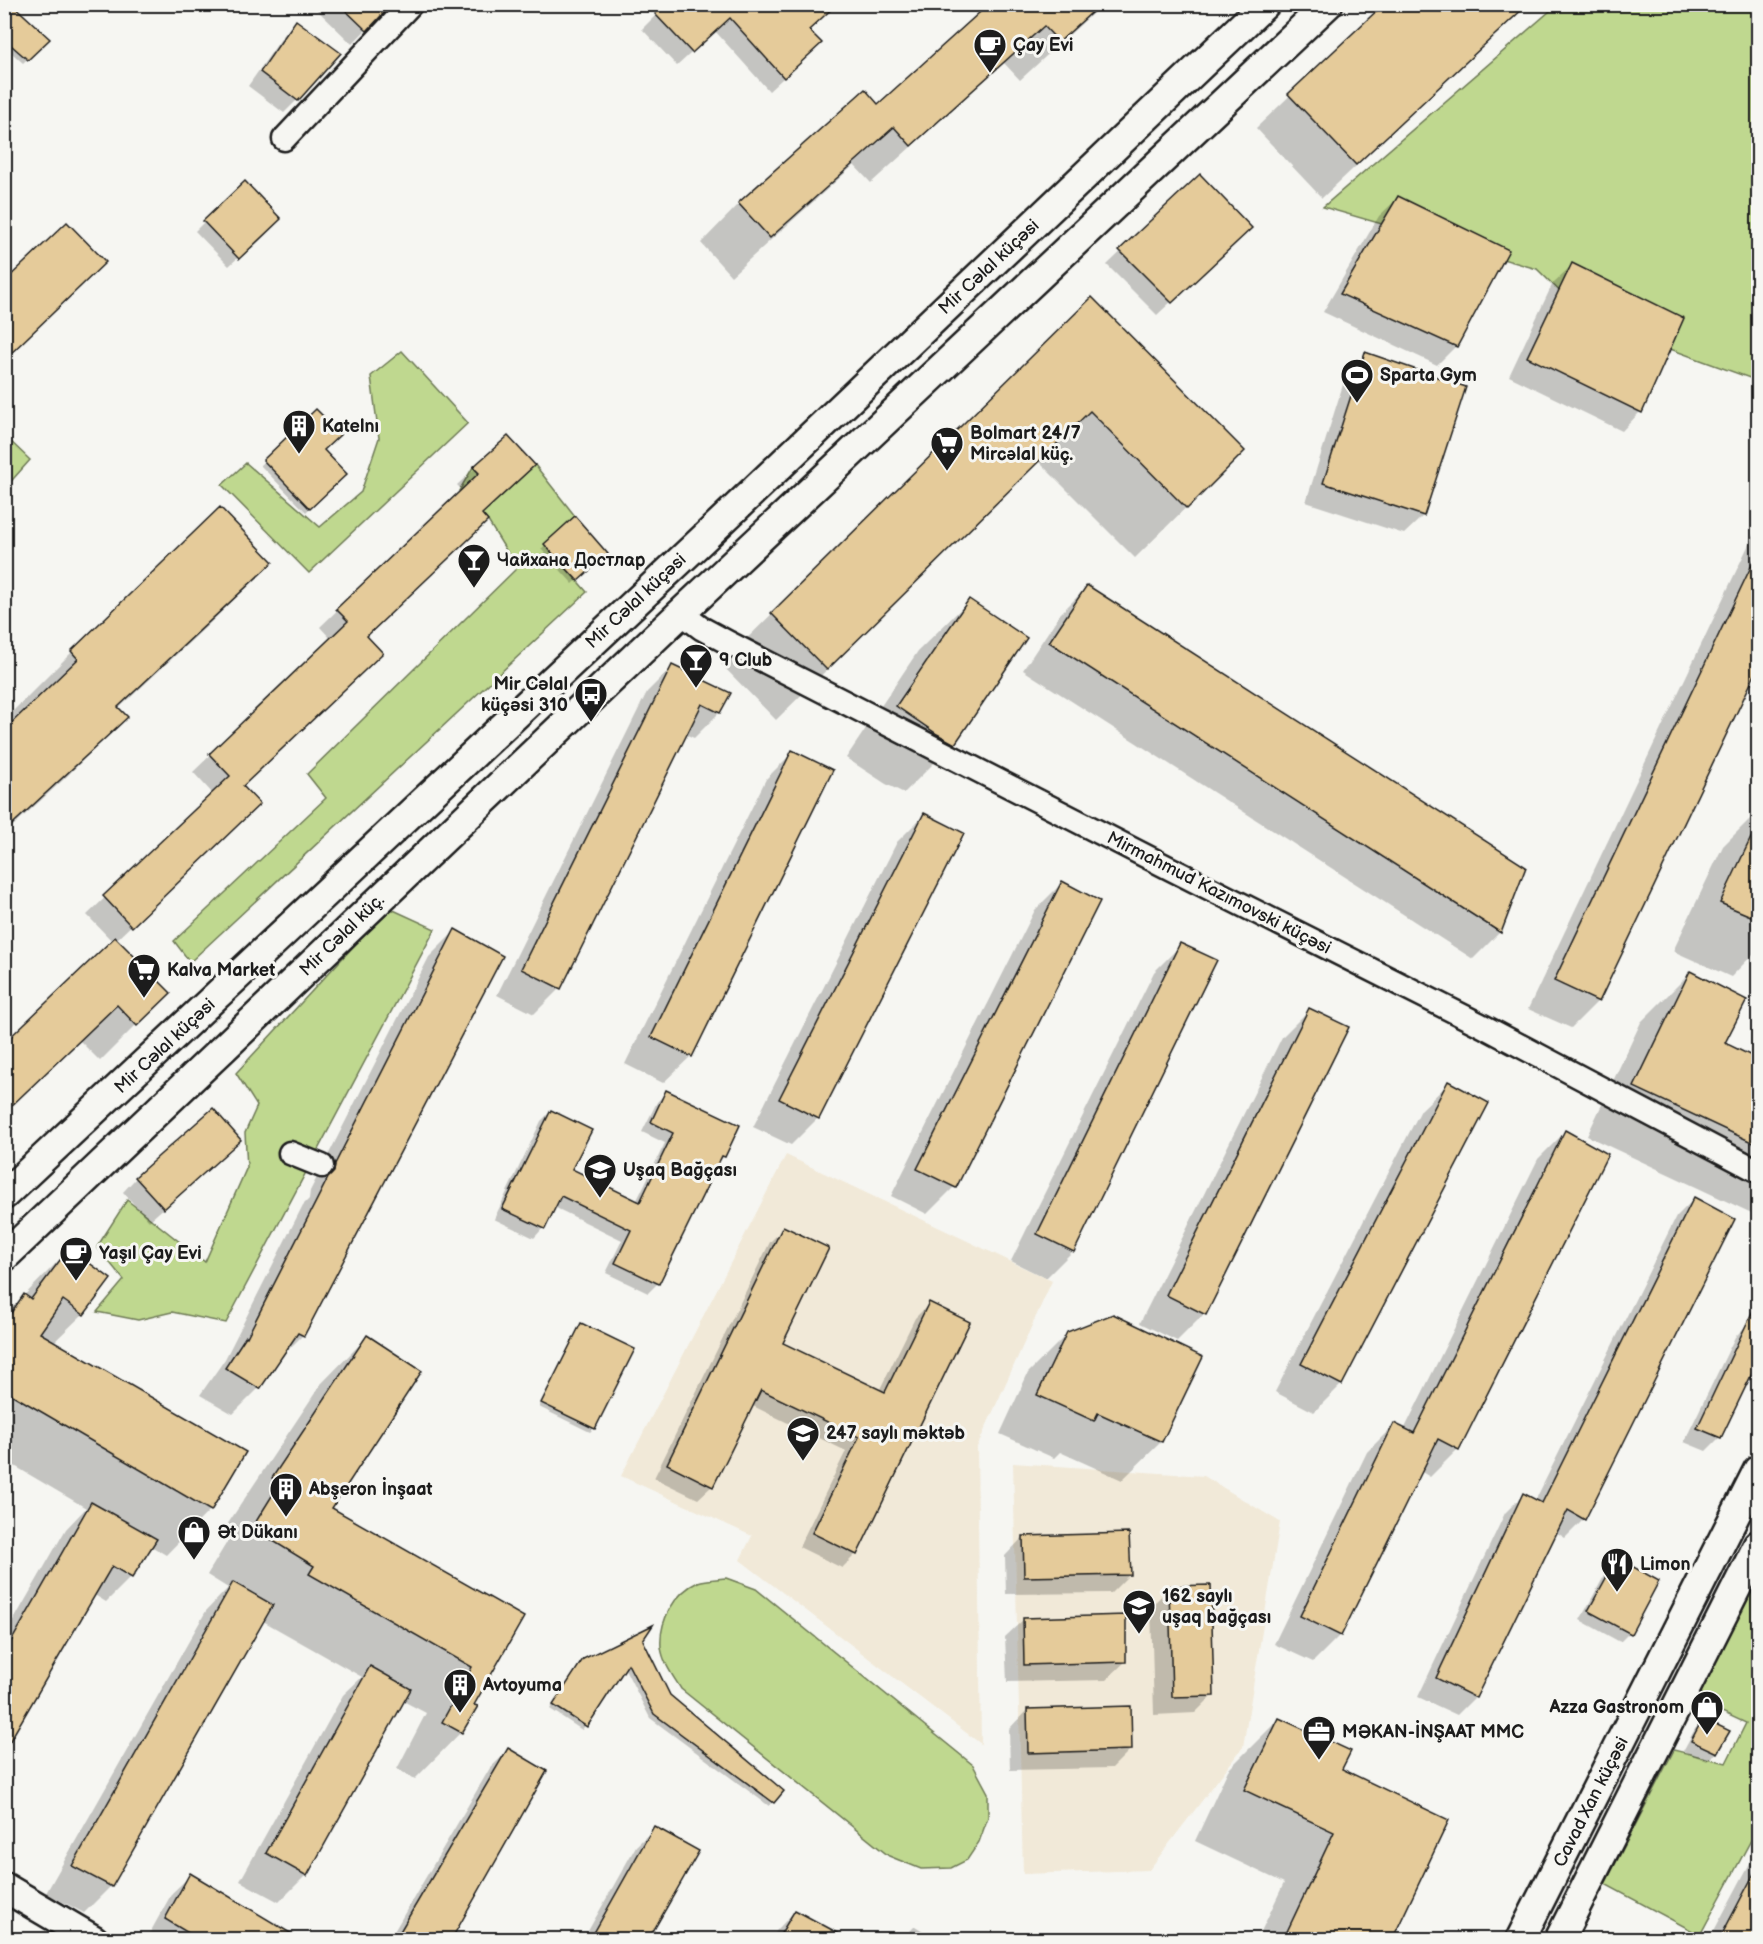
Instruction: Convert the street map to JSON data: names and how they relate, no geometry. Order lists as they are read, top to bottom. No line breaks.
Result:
{"streets":{"street":["Mir Cəlal küçəsi","Mirmahmud Kazımovski küçəsi","Mir Cəlal küç.","Cavad Xan küçəsi"]},"crossings":[["Mirmahmud Kazımovski küçəsi","Mir Cəlal küç."]],"places":{"cafe":["Çay Evi","Yaşıl Çay Evi"],"sports":["Sparta Gym"],"building":["Katelnı","Abşeron İnşaat","Avtoyuma"],"supermarket":["Bolmart 24/7 Mircәlal küç.","Kalva Market"],"bar":["Чайхана Достлар","9 Club"],"bus stop":["Mir Cəlal küçəsi 310"],"school or university":["Uşaq Bağçası","247 saylı məktəb","162 saylı uşaq bağçası"],"shop":["Ət Dükanı","Azza Gastronom"],"restaurant":["Limon"],"office":["MƏKAN-İNŞAAT MMC"]}}
